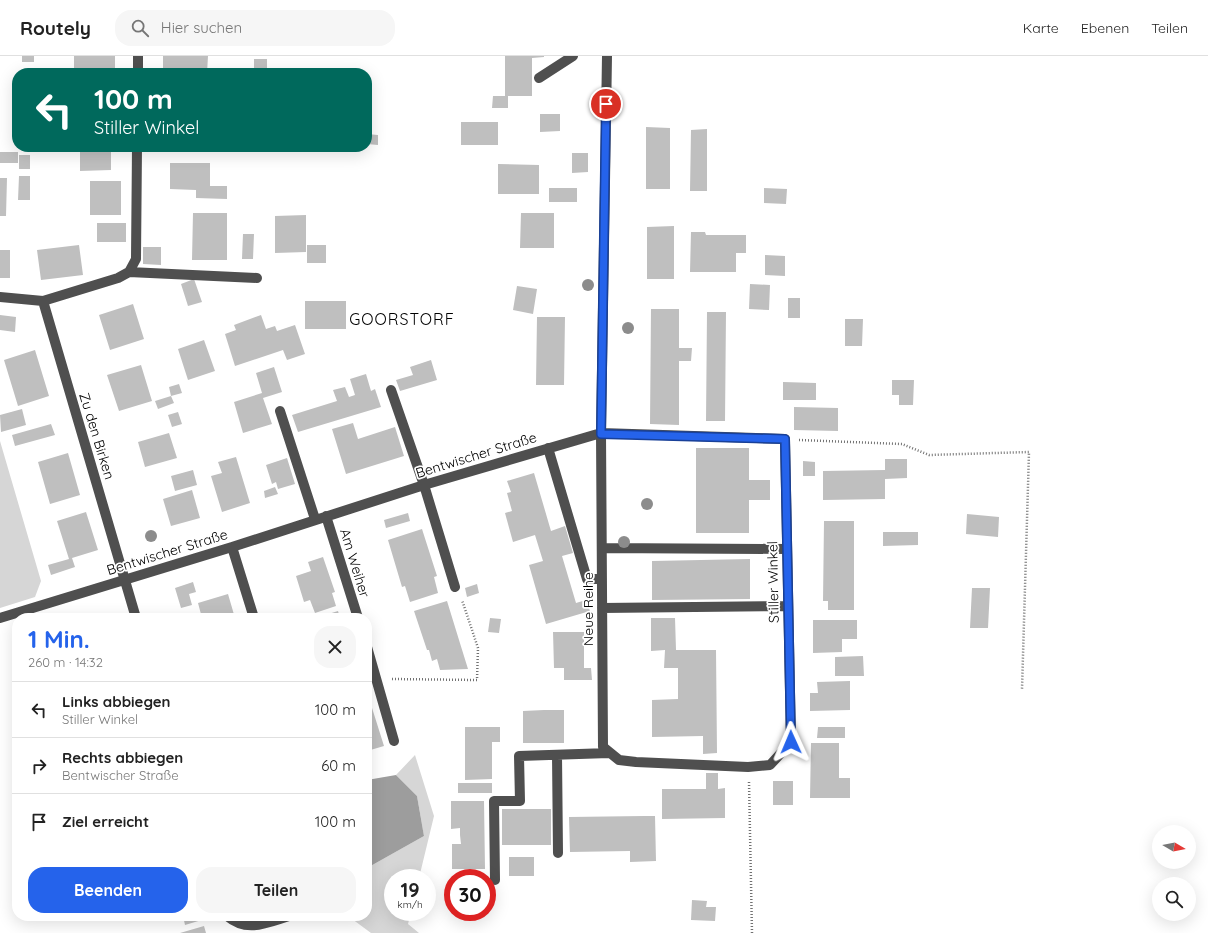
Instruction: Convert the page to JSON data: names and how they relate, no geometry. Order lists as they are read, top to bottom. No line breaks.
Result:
{"streets":{"street":["Zu den Birken","Bentwischer Straße","Am Weiher","Stiller Winkel","Neue Reihe"]},"crossings":[["Zu den Birken","Bentwischer Straße"],["Bentwischer Straße","Am Weiher"],["Bentwischer Straße","Neue Reihe"],["Stiller Winkel","Neue Reihe"]],"districts":["GOORSTORF"],"north":"right","page":{"header":"Routely","search":"Hier suchen","nav":["Karte","Ebenen","Teilen"],"turn":["100 m","Stiller Winkel"],"heading":["1 Min.","260 m · 14:32"],"list":[{"name":"Links abbiegen","note":"Stiller Winkel","value":"100 m"},{"name":"Rechts abbiegen","note":"Bentwischer Straße","value":"60 m"},{"name":"Ziel erreicht","value":"100 m"}],"buttons":["Beenden","Teilen"],"speed":"19 km/h","limit":"30"}}
